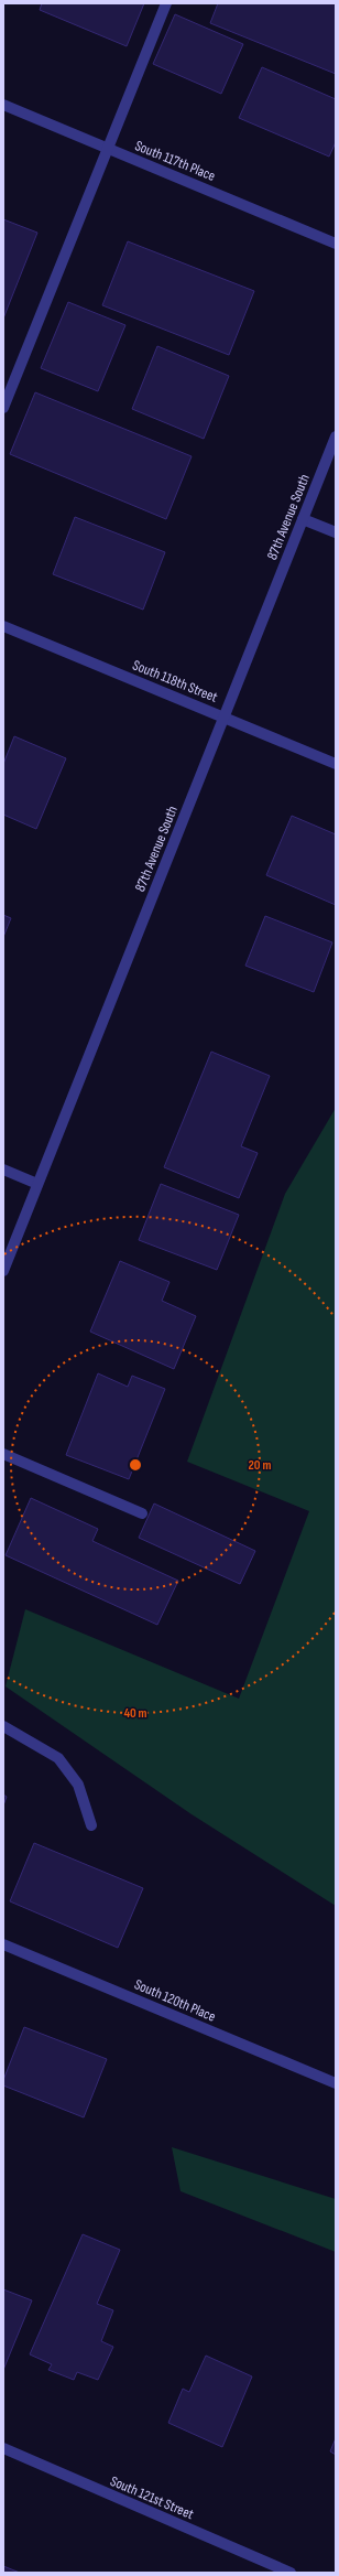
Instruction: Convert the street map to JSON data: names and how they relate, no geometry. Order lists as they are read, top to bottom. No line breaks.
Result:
{"streets":{"street":["South 117th Place","87th Avenue South","South 118th Street","South 120th Place","South 121st Street"]},"crossings":[["87th Avenue South","South 118th Street"]],"rings":["20 m","40 m"]}
